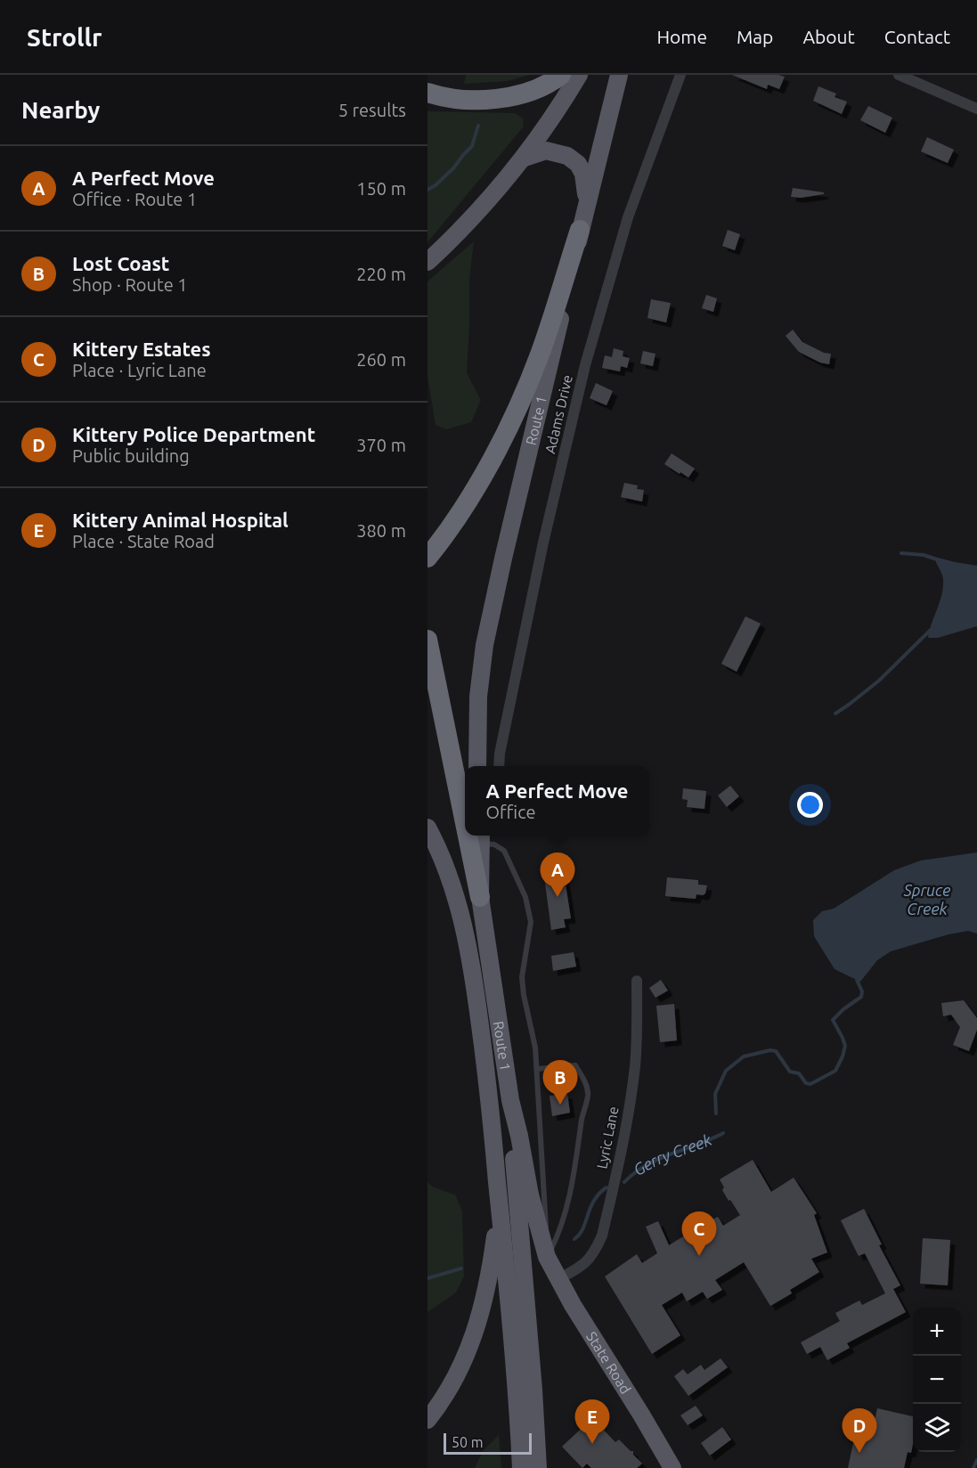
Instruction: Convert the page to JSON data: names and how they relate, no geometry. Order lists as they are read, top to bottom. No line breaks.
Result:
{"streets":{"main road":["Route 1","State Road"],"street":["Adams Drive","Lyric Lane"]},"crossings":[["Route 1","State Road"],["Lyric Lane","State Road"]],"water":["Spruce Creek","Gerry Creek"],"scale_bar":"50 m","page":{"header":"Strollr","nav":["Home","Map","About","Contact"],"heading":["Nearby","5 results"],"list":[{"mark":"A","name":"A Perfect Move","note":"Office · Route 1","value":"150 m"},{"mark":"B","name":"Lost Coast","note":"Shop · Route 1","value":"220 m"},{"mark":"C","name":"Kittery Estates","note":"Place · Lyric Lane","value":"260 m"},{"mark":"D","name":"Kittery Police Department","note":"Public building","value":"370 m"},{"mark":"E","name":"Kittery Animal Hospital","note":"Place · State Road","value":"380 m"}],"popup":["A Perfect Move","Office"],"pins":["A","B","C","E","D"],"map_buttons":["+","−"],"scale":"50 m"}}
